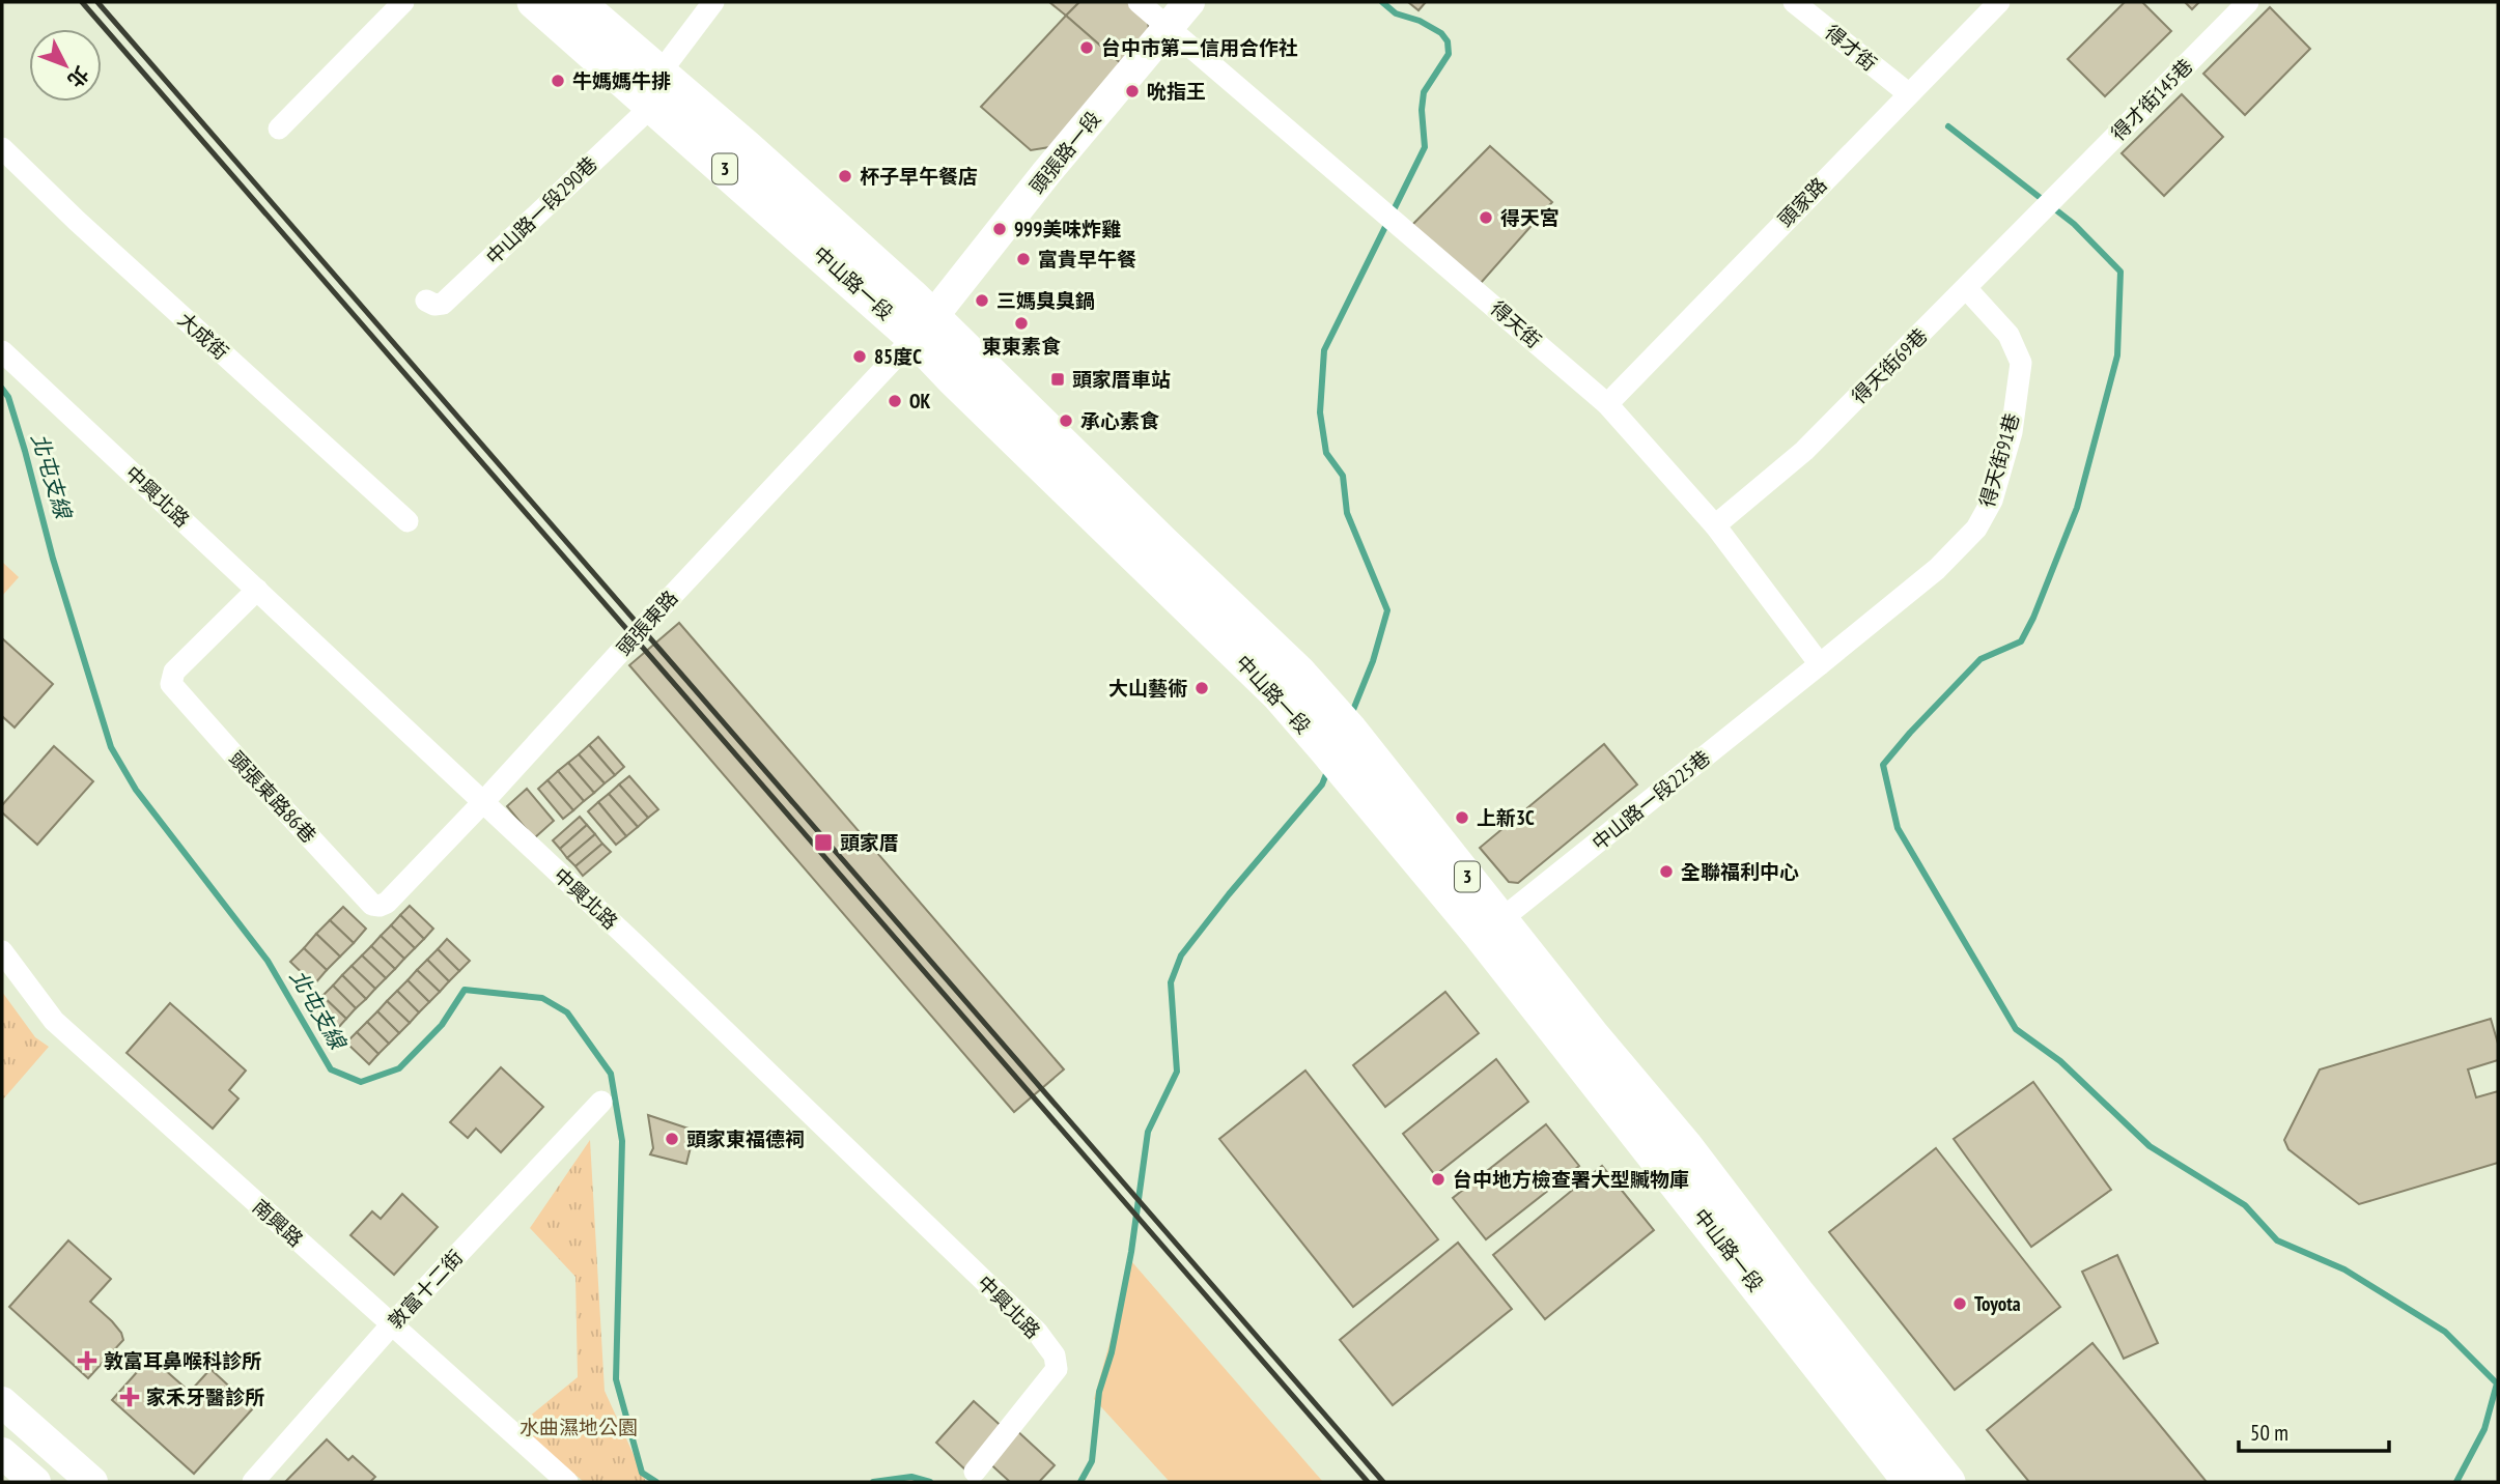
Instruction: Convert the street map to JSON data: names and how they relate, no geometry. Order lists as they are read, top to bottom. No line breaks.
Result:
{"streets":{"main road":["3","中山路一段"],"street":["得才街","得才街145巷","頭張路一段","頭家路","中山路一段290巷","得天街","大成街","得天街69巷","得天街91巷","中興北路","頭張東路","頭張東路86巷","中山路一段225巷","南興路","敦富十二街"]},"crossings":[["得才街","頭家路"],["得才街145巷","得天街69巷"],["頭張路一段","中山路一段"],["頭張路一段","得天街"],["頭張路一段","頭張東路"],["頭家路","得天街"],["中山路一段290巷","中山路一段"],["中山路一段","頭張東路"],["中山路一段","中山路一段225巷"],["得天街","得天街69巷"],["得天街","得天街91巷"],["得天街","中山路一段225巷"],["得天街69巷","得天街91巷"],["得天街91巷","中山路一段225巷"],["中興北路","頭張東路"],["中興北路","頭張東路86巷"],["頭張東路","頭張東路86巷"],["南興路","敦富十二街"]],"water":["北屯支線"],"parks":["水曲濕地公園"],"places":{"other":["台中市第二信用合作社","牛媽媽牛排","吮指王","杯子早午餐店","得天宮","999美味炸雞","富貴早午餐","三媽臭臭鍋","東東素食","85度C","OK","承心素食","大山藝術","上新3C","全聯福利中心","頭家東福德祠","台中地方檢查署大型贓物庫","Toyota"],"transit":["頭家厝車站","頭家厝"],"health":["敦富耳鼻喉科診所","家禾牙醫診所"]},"scale_bar":"50 m","north":"bottom right"}
